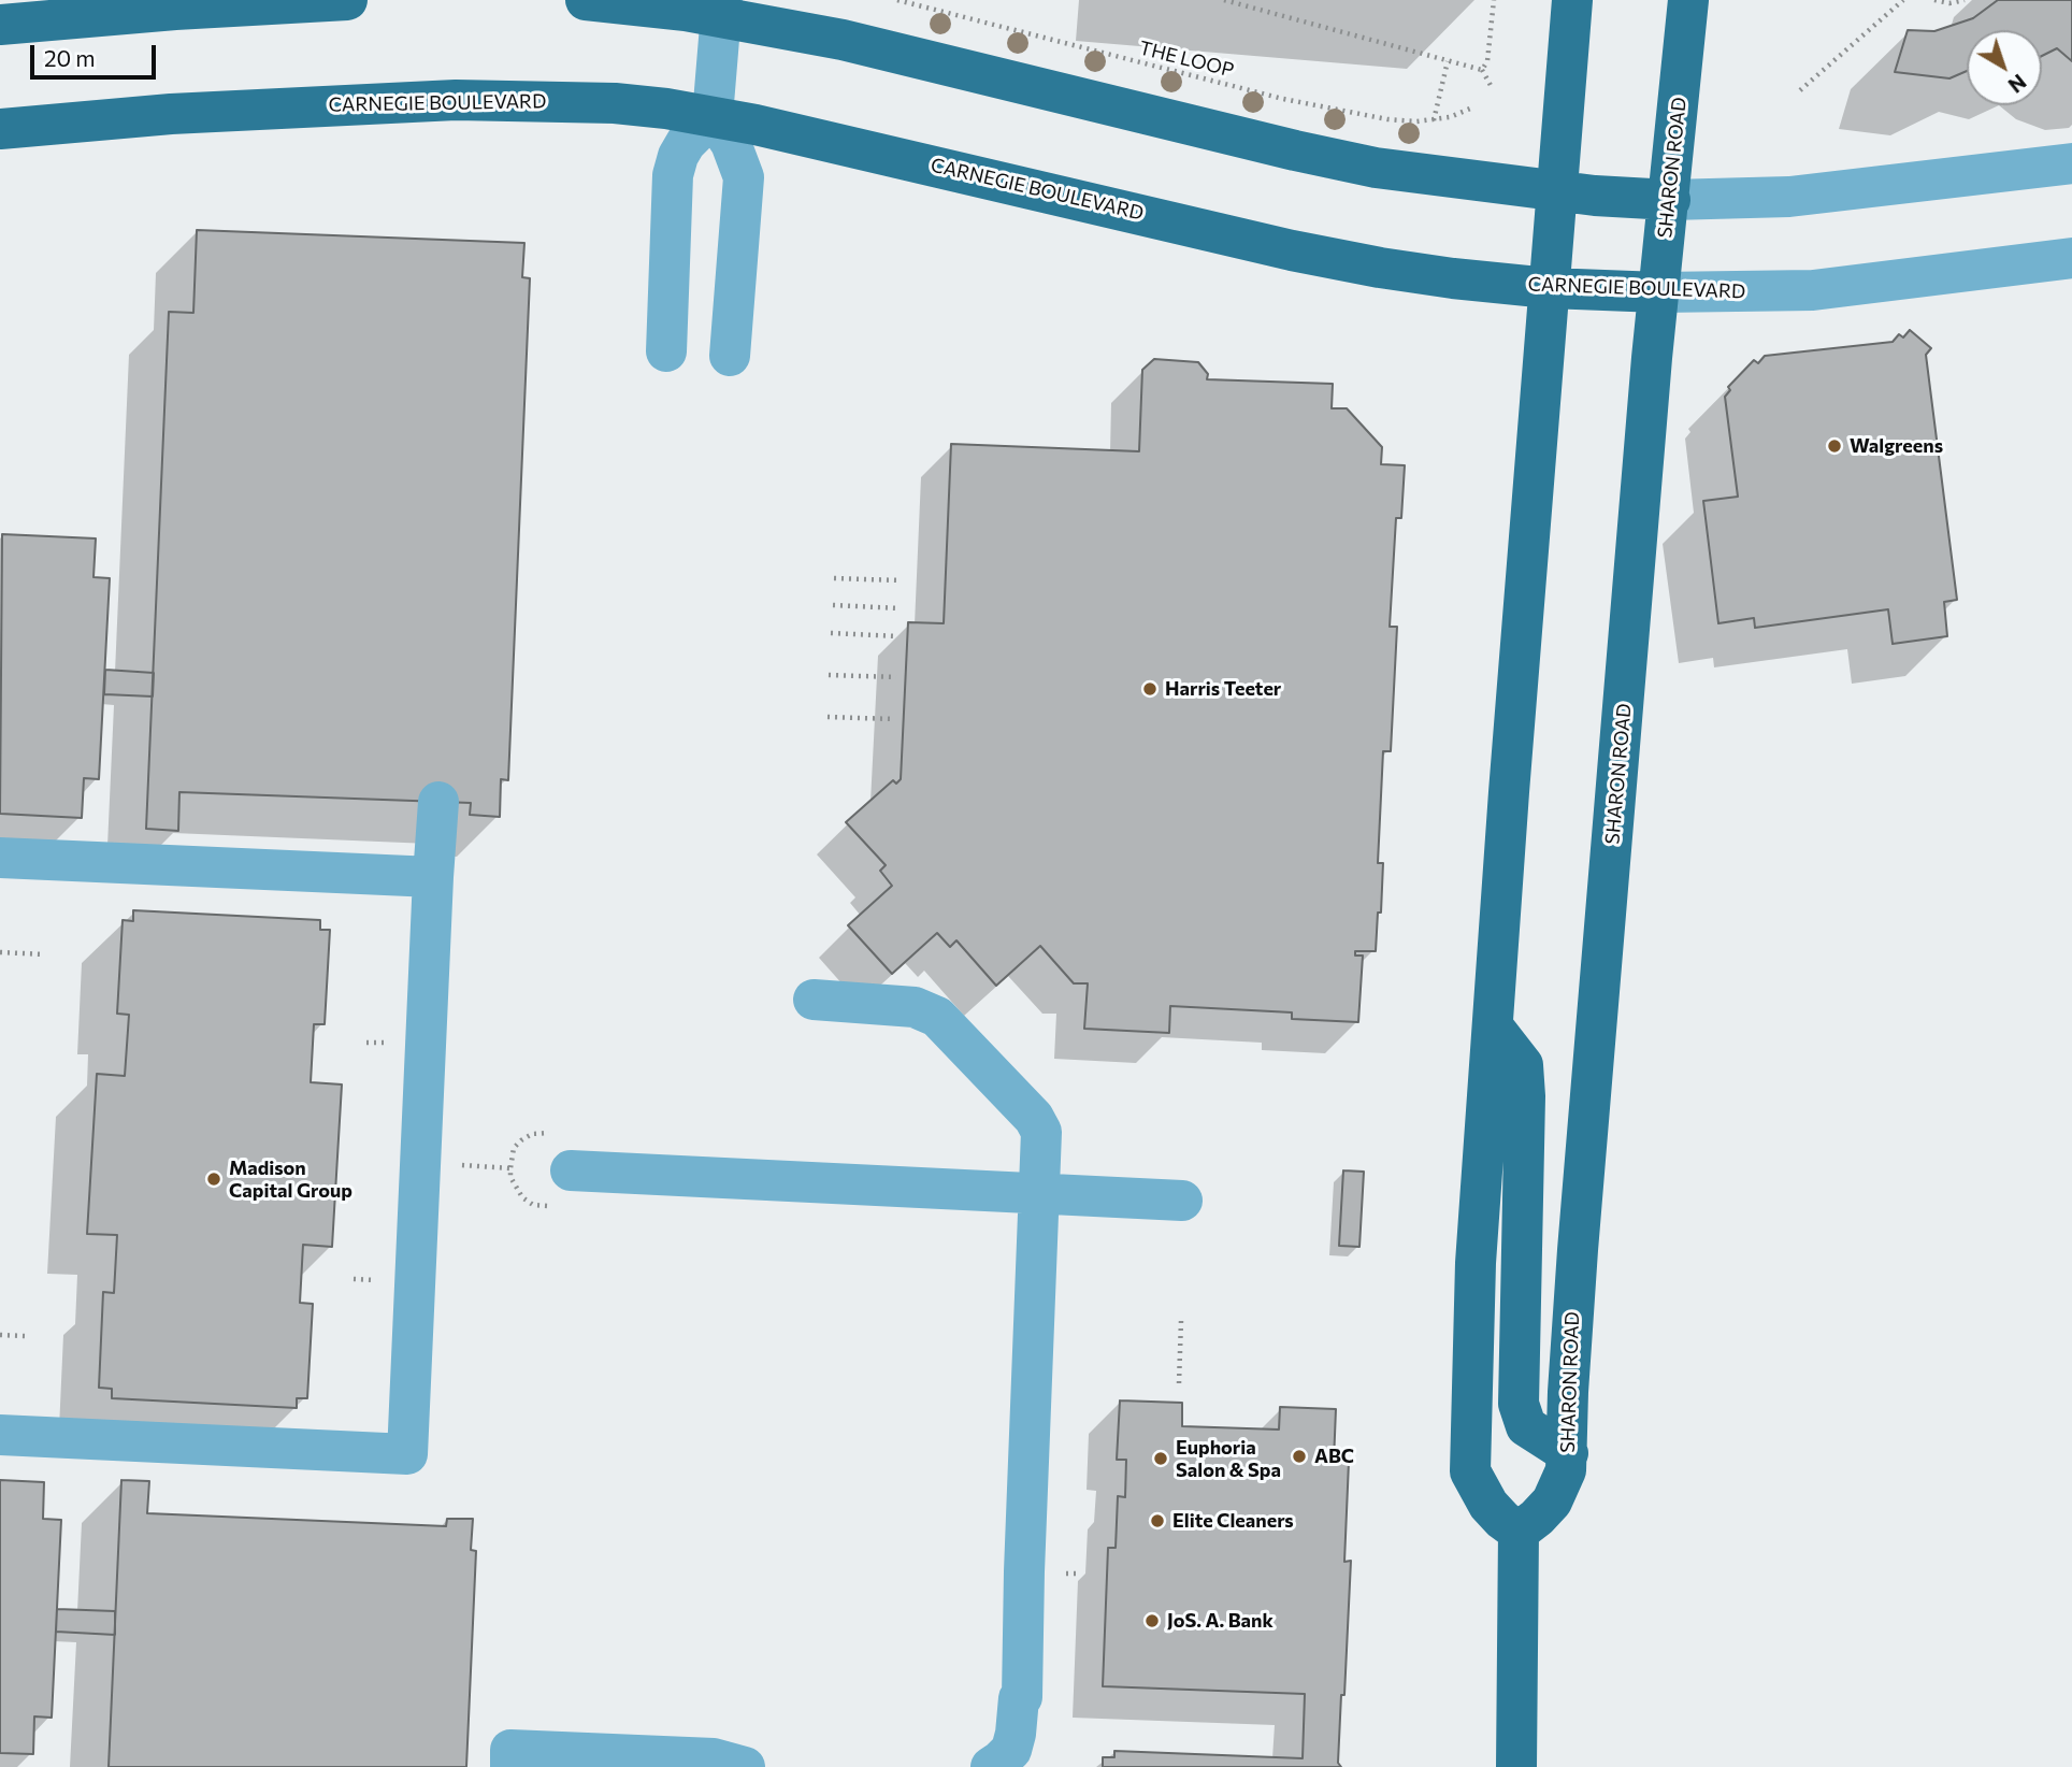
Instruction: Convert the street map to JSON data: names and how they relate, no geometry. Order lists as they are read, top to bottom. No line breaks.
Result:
{"streets":{"main road":["CARNEGIE BOULEVARD","SHARON ROAD"],"path":["THE LOOP"]},"crossings":[["CARNEGIE BOULEVARD","SHARON ROAD"]],"places":["Walgreens","Harris Teeter","Madison Capital Group","ABC","Euphoria Salon & Spa","Elite Cleaners","JoS. A. Bank"],"scale_bar":"20 m","north":"bottom right"}
